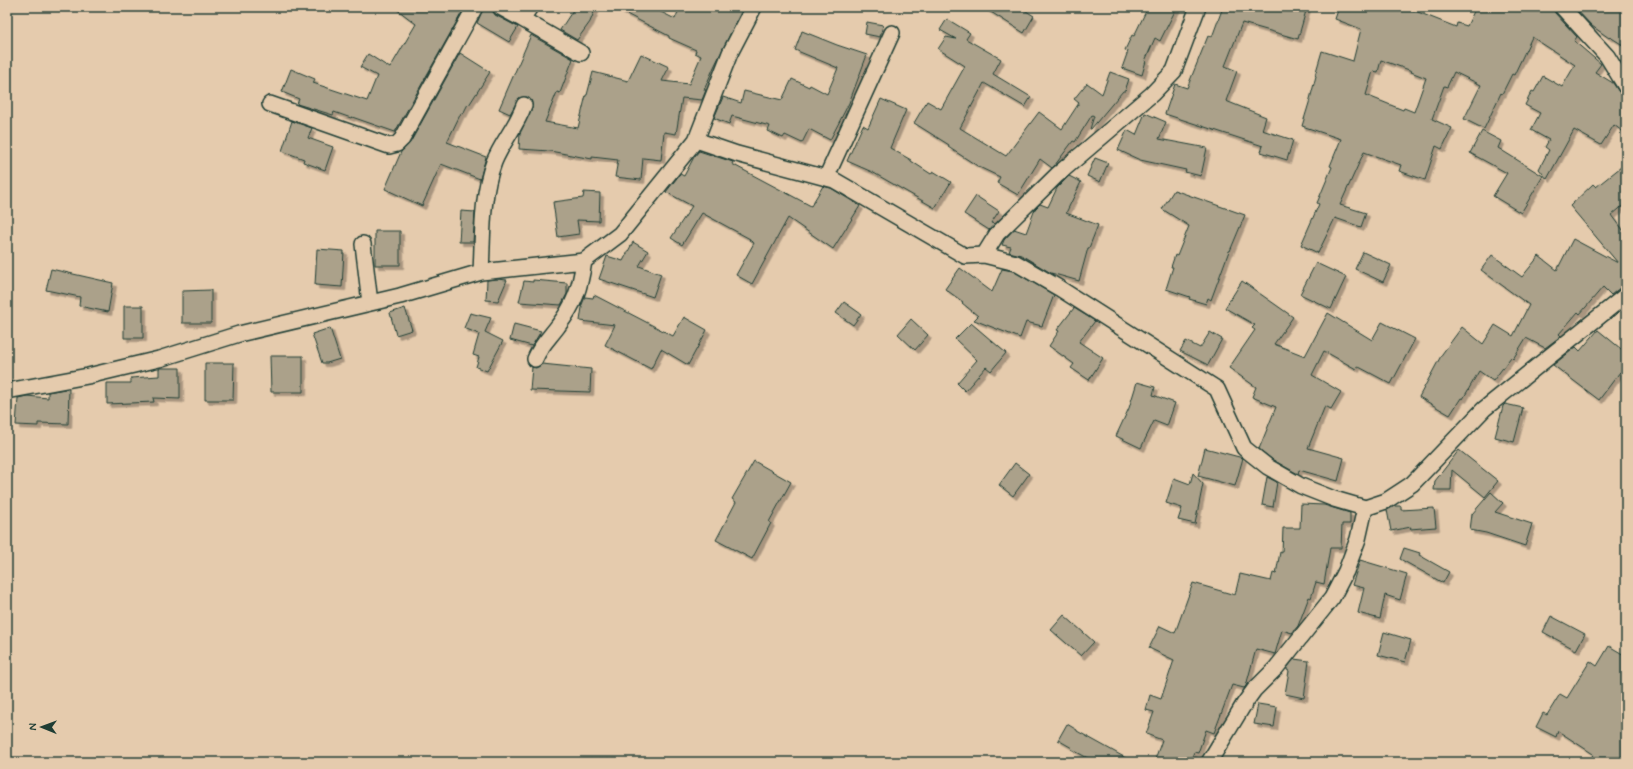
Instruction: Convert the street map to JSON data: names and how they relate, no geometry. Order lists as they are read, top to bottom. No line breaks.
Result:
{"north":"left"}
